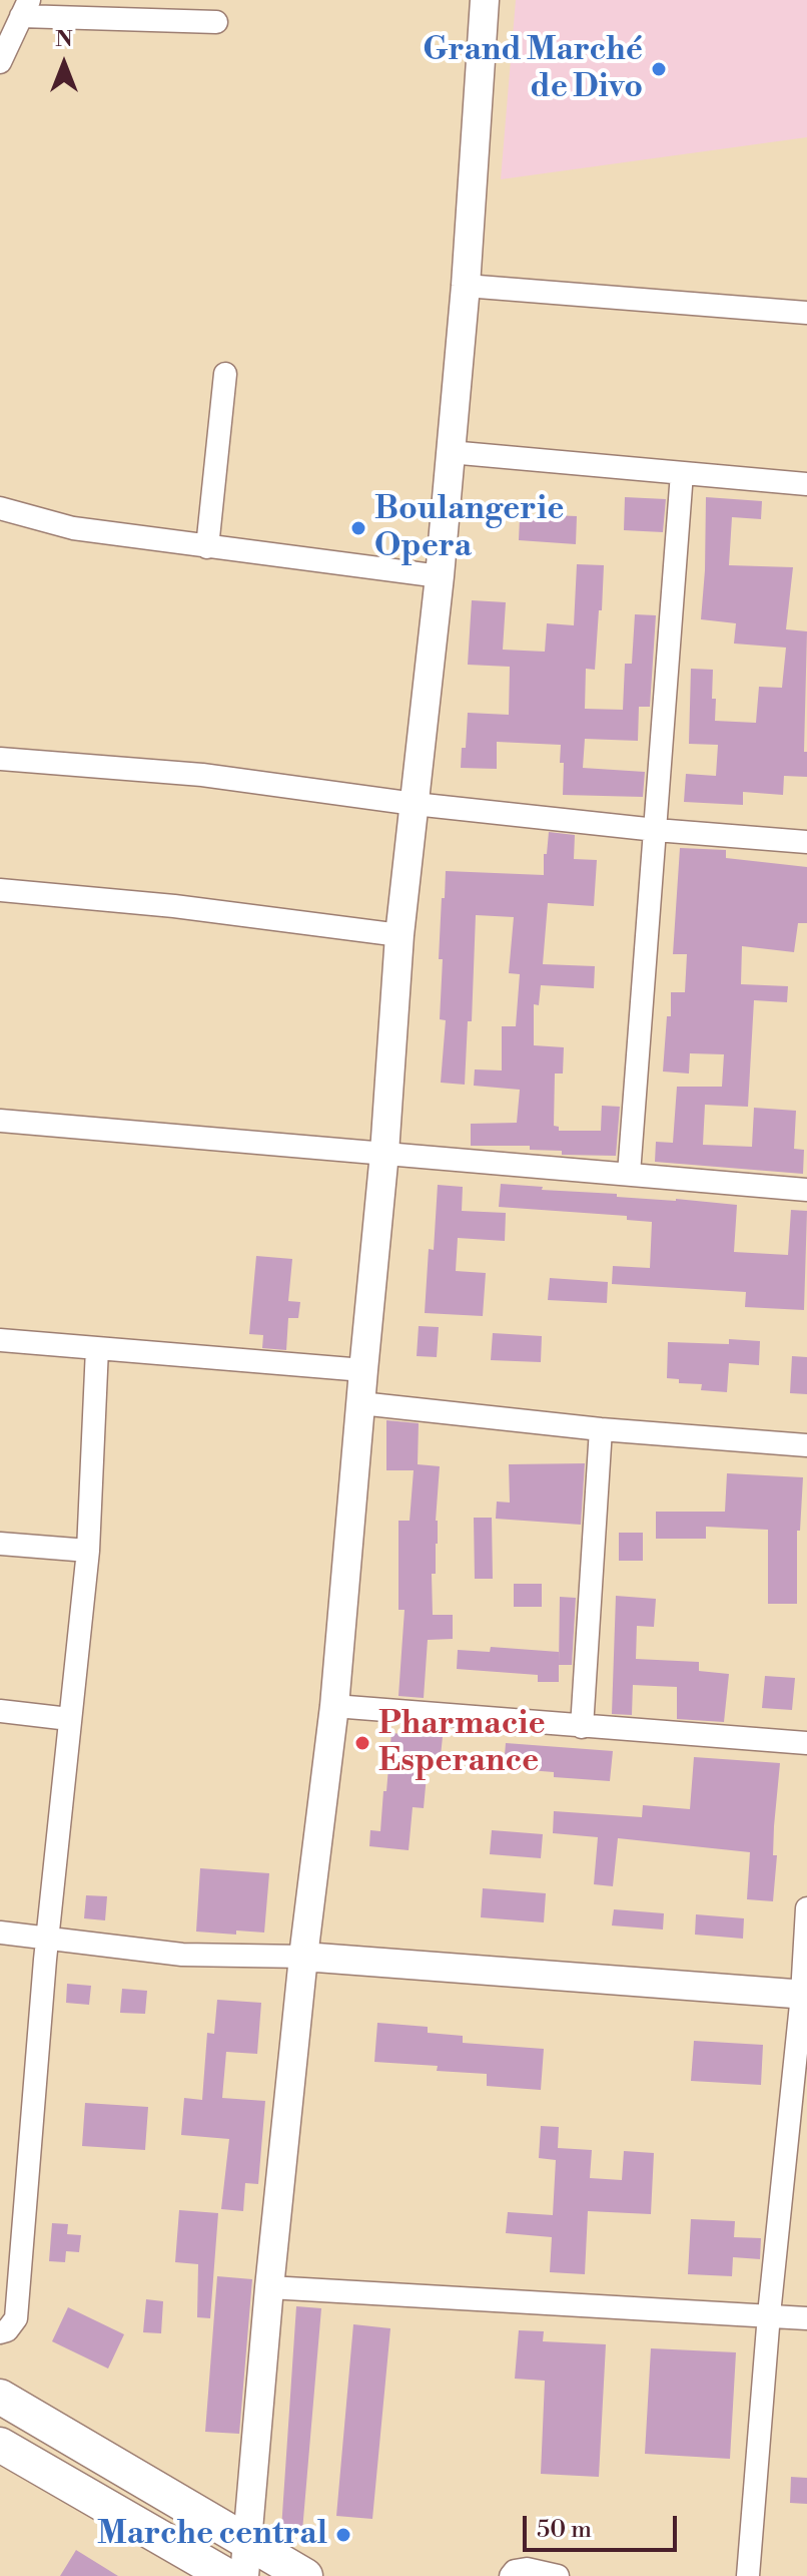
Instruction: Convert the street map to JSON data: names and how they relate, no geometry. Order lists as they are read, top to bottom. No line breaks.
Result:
{"places":["Grand Marché de Divo","Boulangerie Opera","Pharmacie Esperance","Marche central"],"scale_bar":"50 m","north":"top"}
